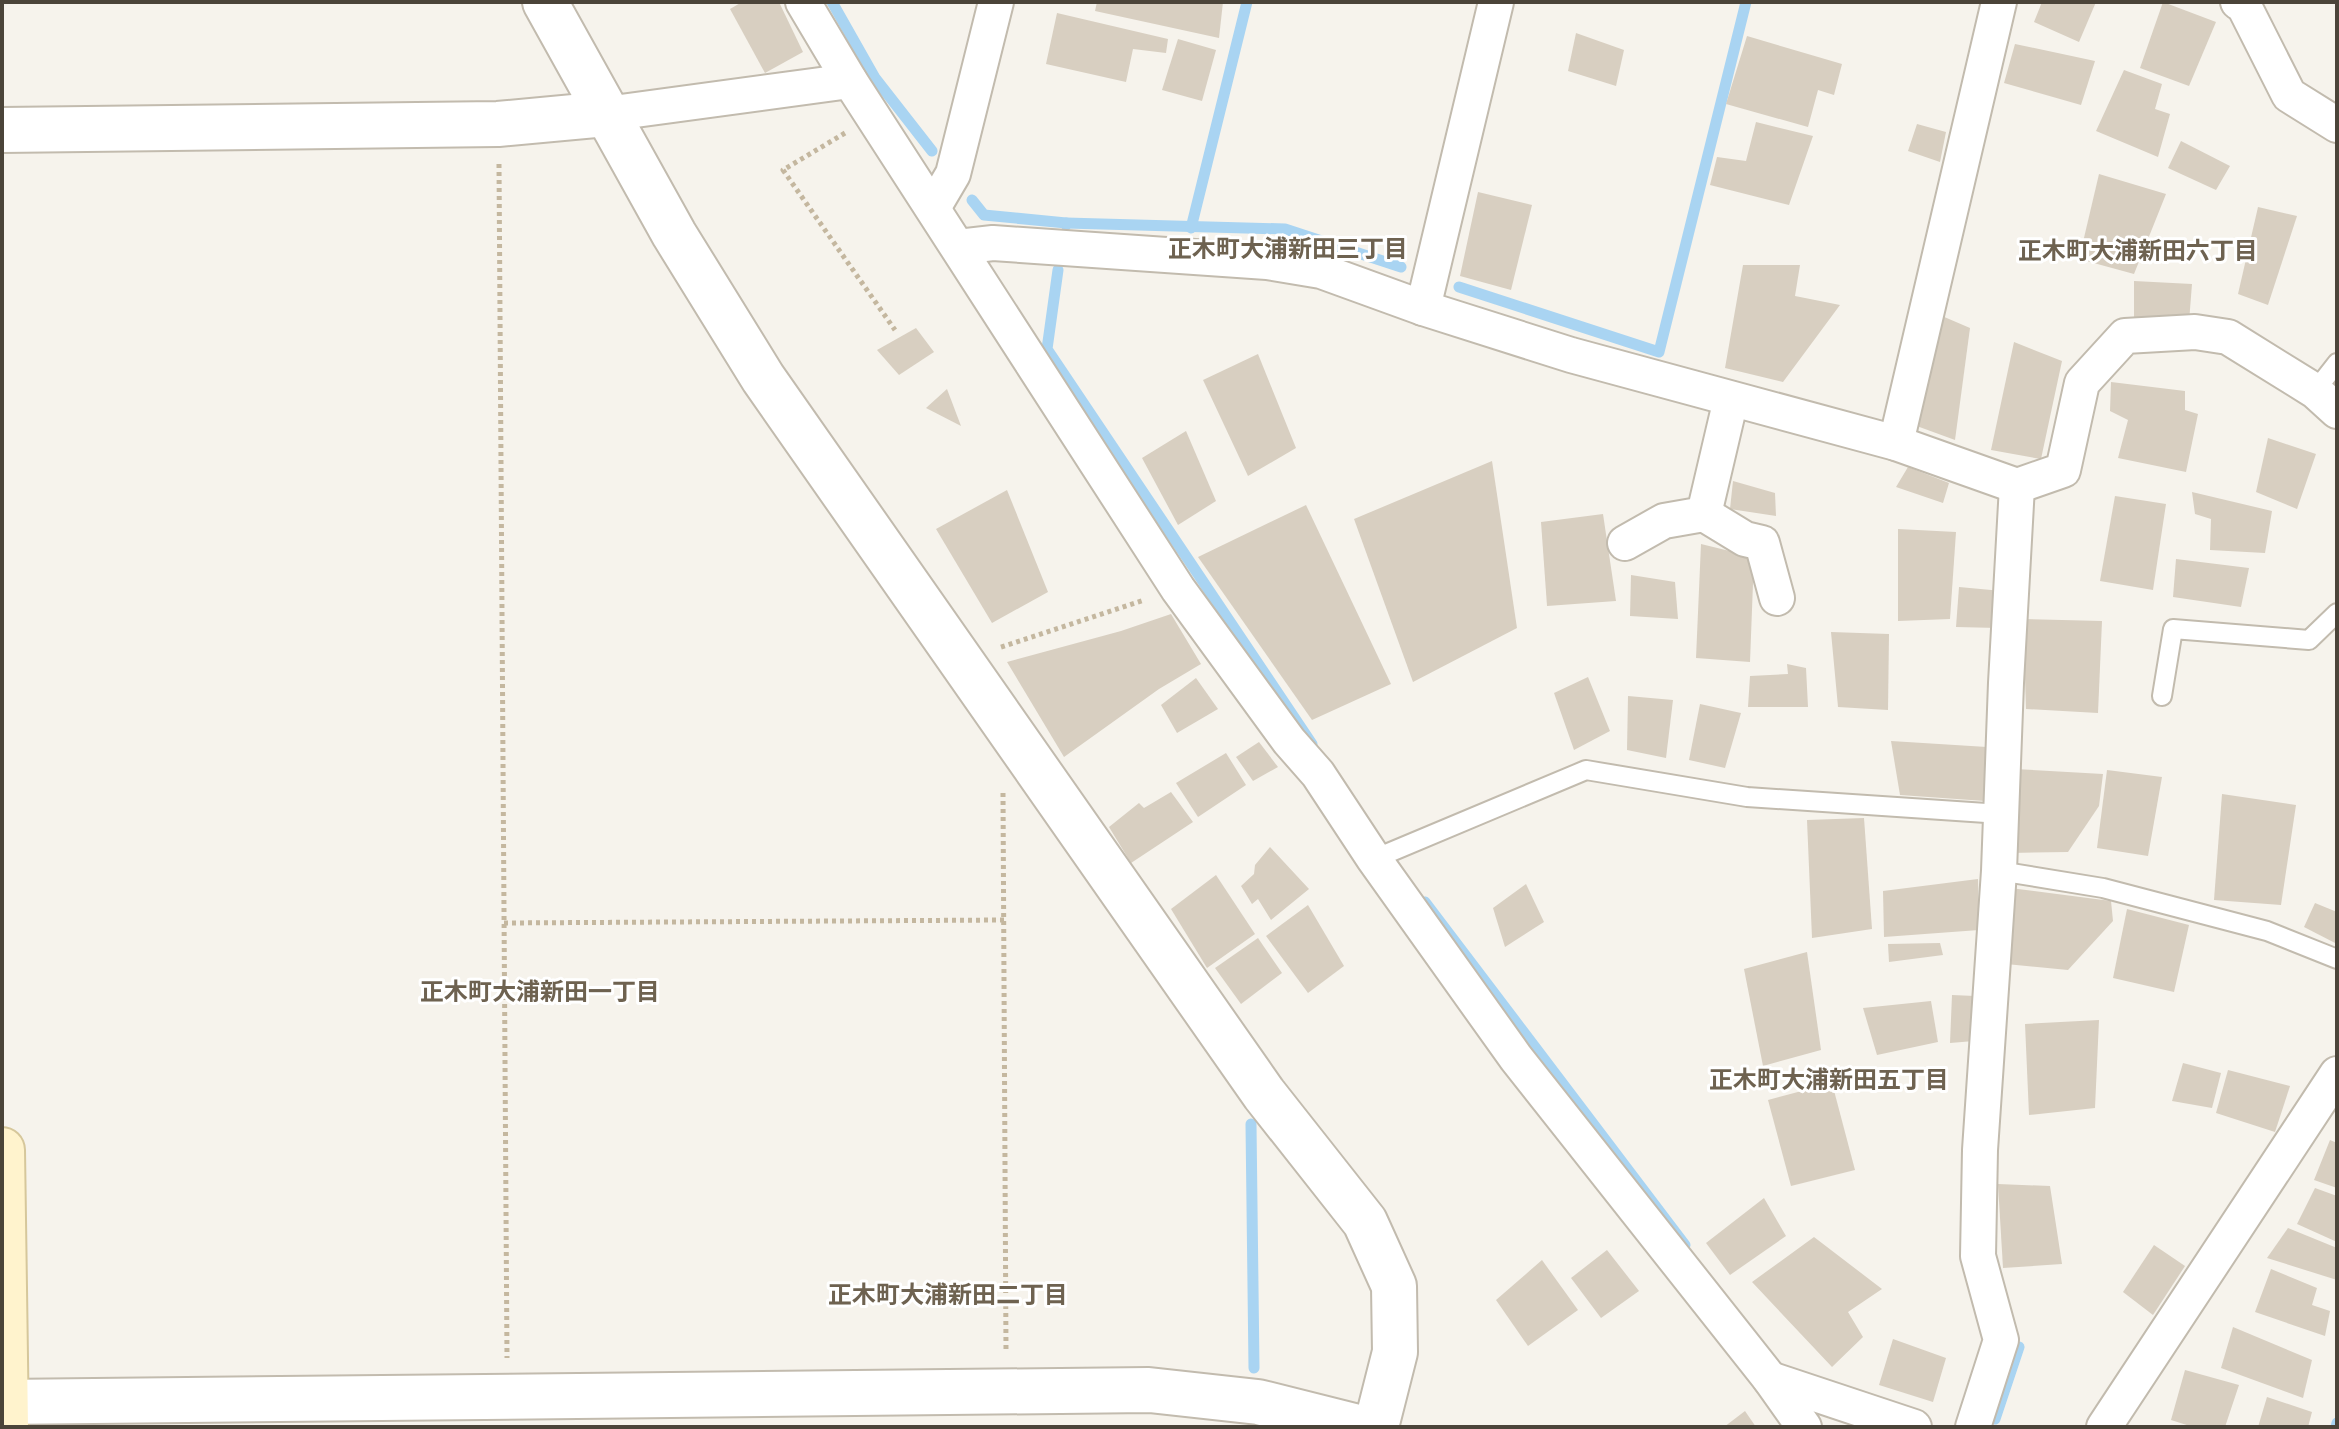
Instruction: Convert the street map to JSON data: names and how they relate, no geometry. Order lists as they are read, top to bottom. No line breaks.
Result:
{"districts":["正木町大浦新田三丁目","正木町大浦新田六丁目","正木町大浦新田一丁目","正木町大浦新田五丁目","正木町大浦新田二丁目"]}
